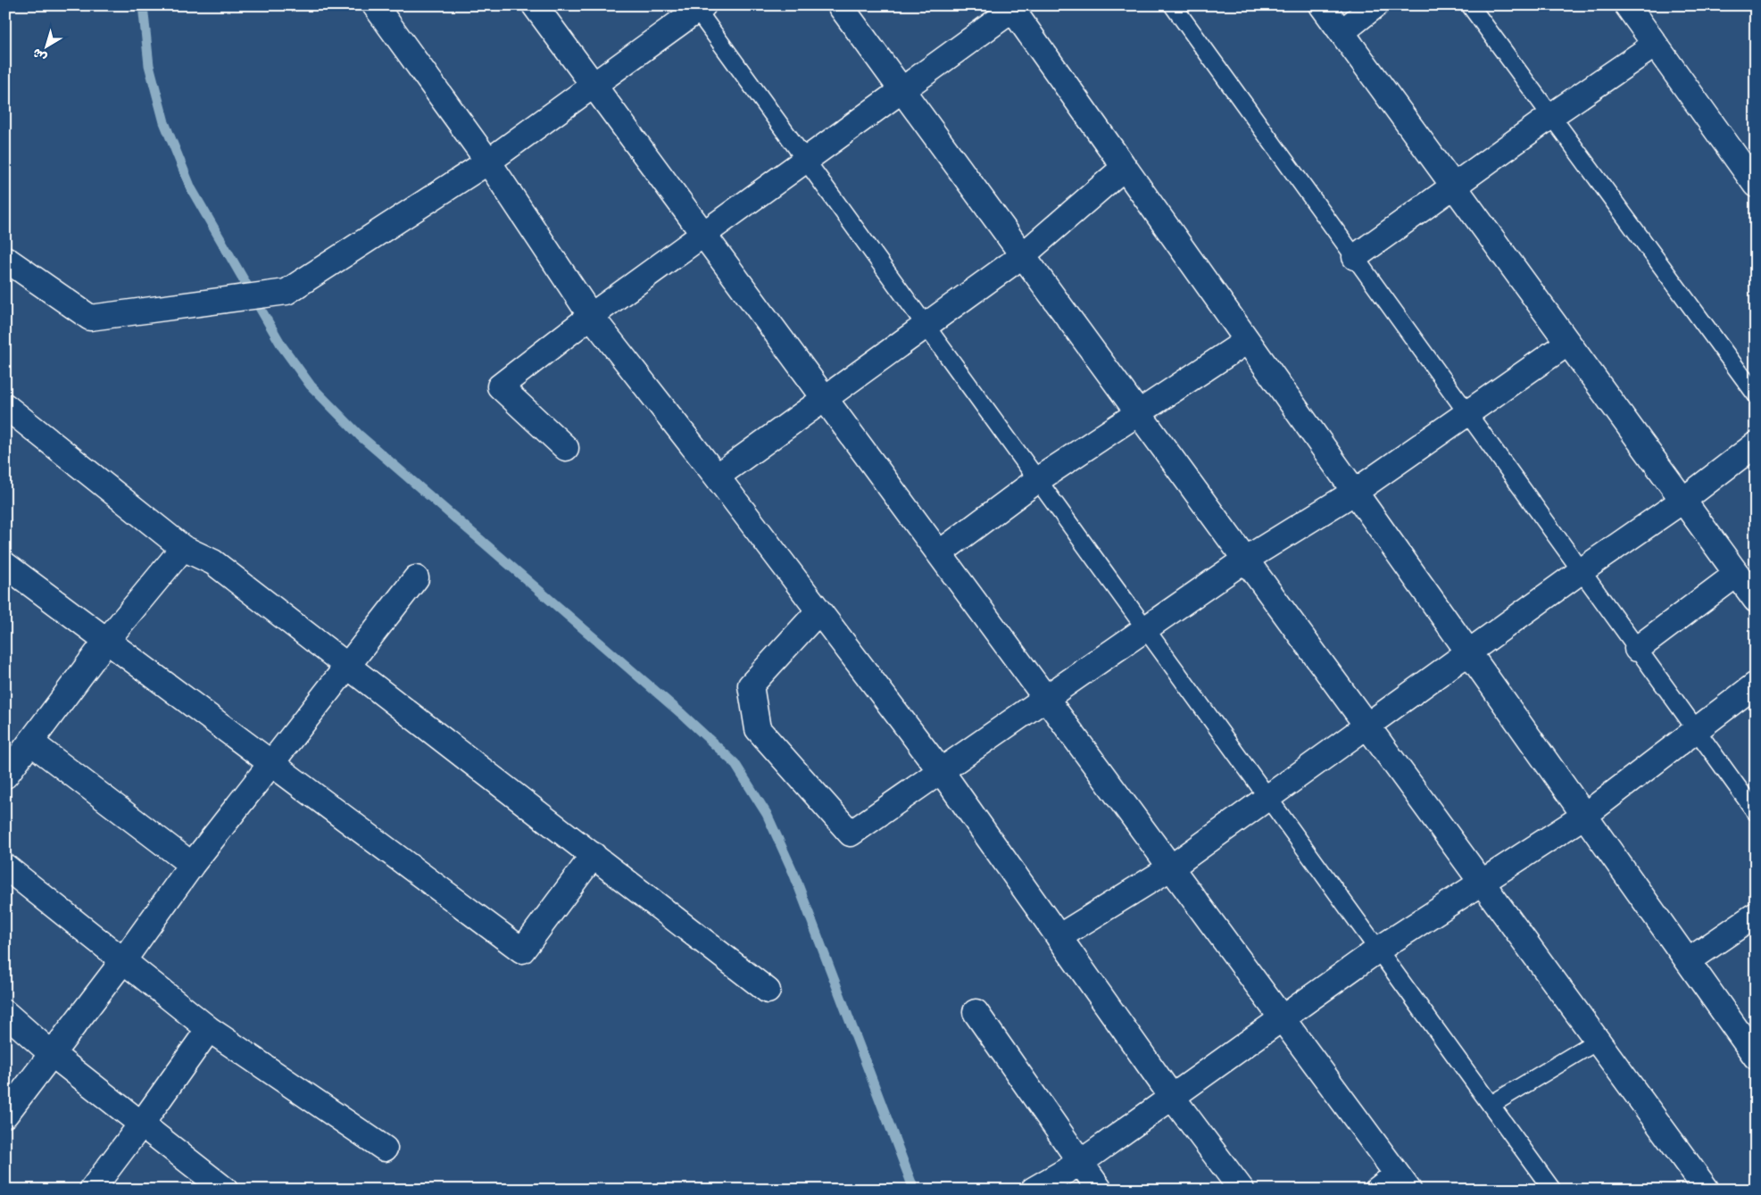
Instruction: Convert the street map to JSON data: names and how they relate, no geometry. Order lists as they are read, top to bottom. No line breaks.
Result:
{"north":"bottom left"}
